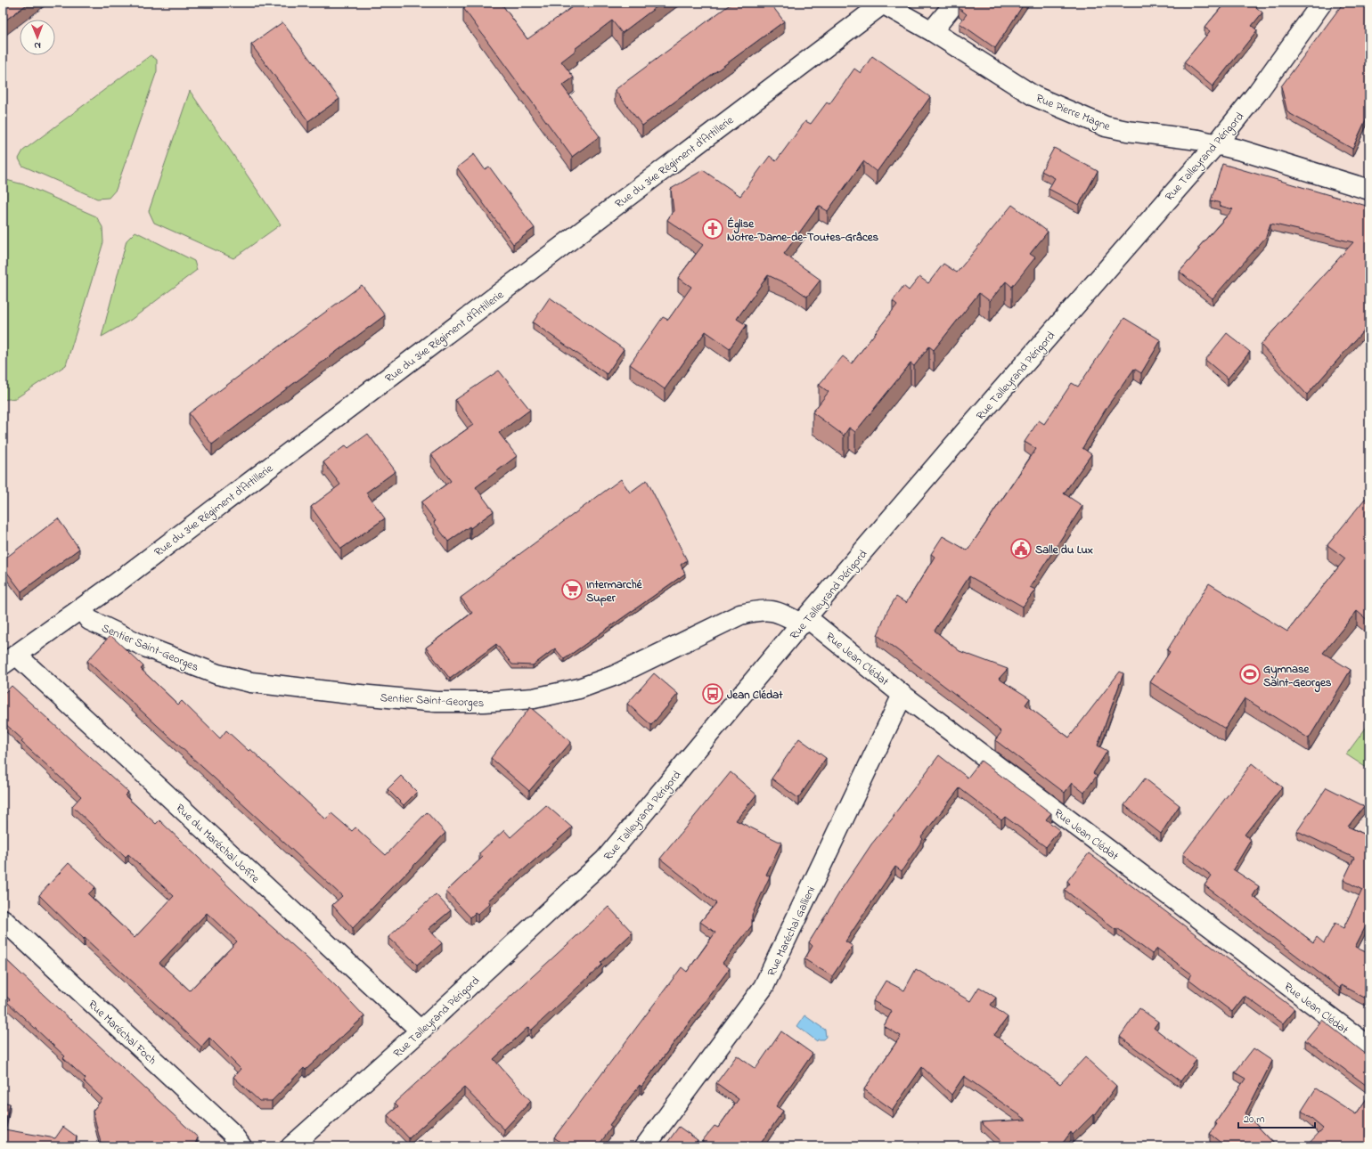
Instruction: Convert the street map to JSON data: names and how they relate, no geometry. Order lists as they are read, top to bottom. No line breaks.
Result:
{"streets":{"street":["Rue Pierre Magne","Rue Talleyrand Périgord","Rue du 34e Régiment d'Artillerie","Sentier Saint-Georges","Rue Jean Clédat","Rue du Maréchal Joffre","Rue Maréchal Gallieni","Rue Maréchal Foch"]},"crossings":[["Rue Pierre Magne","Rue Talleyrand Périgord"],["Rue Pierre Magne","Rue du 34e Régiment d'Artillerie"],["Rue Talleyrand Périgord","Sentier Saint-Georges"],["Rue Talleyrand Périgord","Rue Jean Clédat"],["Rue Talleyrand Périgord","Rue du Maréchal Joffre"],["Rue du 34e Régiment d'Artillerie","Sentier Saint-Georges"],["Rue du 34e Régiment d'Artillerie","Rue du Maréchal Joffre"],["Sentier Saint-Georges","Rue Jean Clédat"],["Rue Jean Clédat","Rue Maréchal Gallieni"]],"places":{"church":["Église Notre-Dame-de-Toutes-Grâces"],"public building":["Salle du Lux"],"supermarket":["Intermarché Super"],"sports":["Gymnase Saint-Georges"],"bus stop":["Jean Clédat"]},"scale_bar":"20 m","north":"bottom"}
